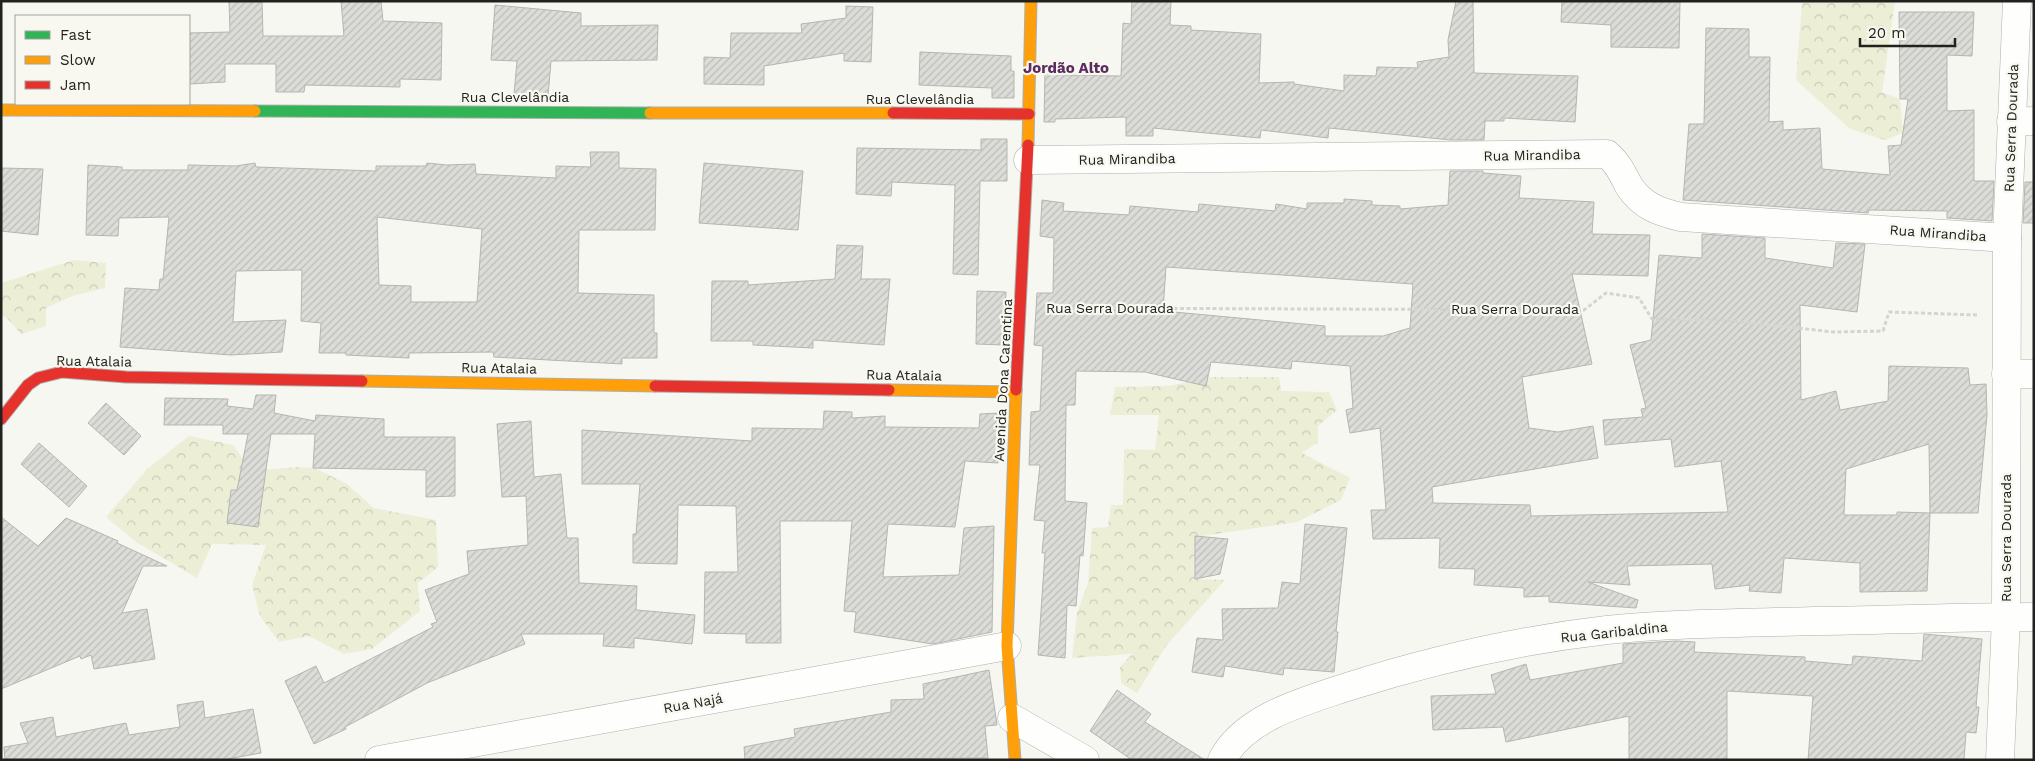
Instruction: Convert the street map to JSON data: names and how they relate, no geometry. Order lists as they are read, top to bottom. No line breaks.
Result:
{"streets":{"street":["Rua Clevelândia","Rua Serra Dourada","Rua Mirandiba","Rua Atalaia","Avenida Dona Carentina","Rua Garibaldina","Rua Najá"]},"crossings":[["Rua Clevelândia","Avenida Dona Carentina"],["Rua Serra Dourada","Rua Mirandiba"],["Rua Serra Dourada","Avenida Dona Carentina"],["Rua Serra Dourada","Rua Garibaldina"],["Rua Mirandiba","Avenida Dona Carentina"],["Rua Atalaia","Avenida Dona Carentina"],["Avenida Dona Carentina","Rua Najá"]],"districts":["Jordão Alto"],"legend":["Fast","Slow","Jam"],"scale_bar":"20 m"}
